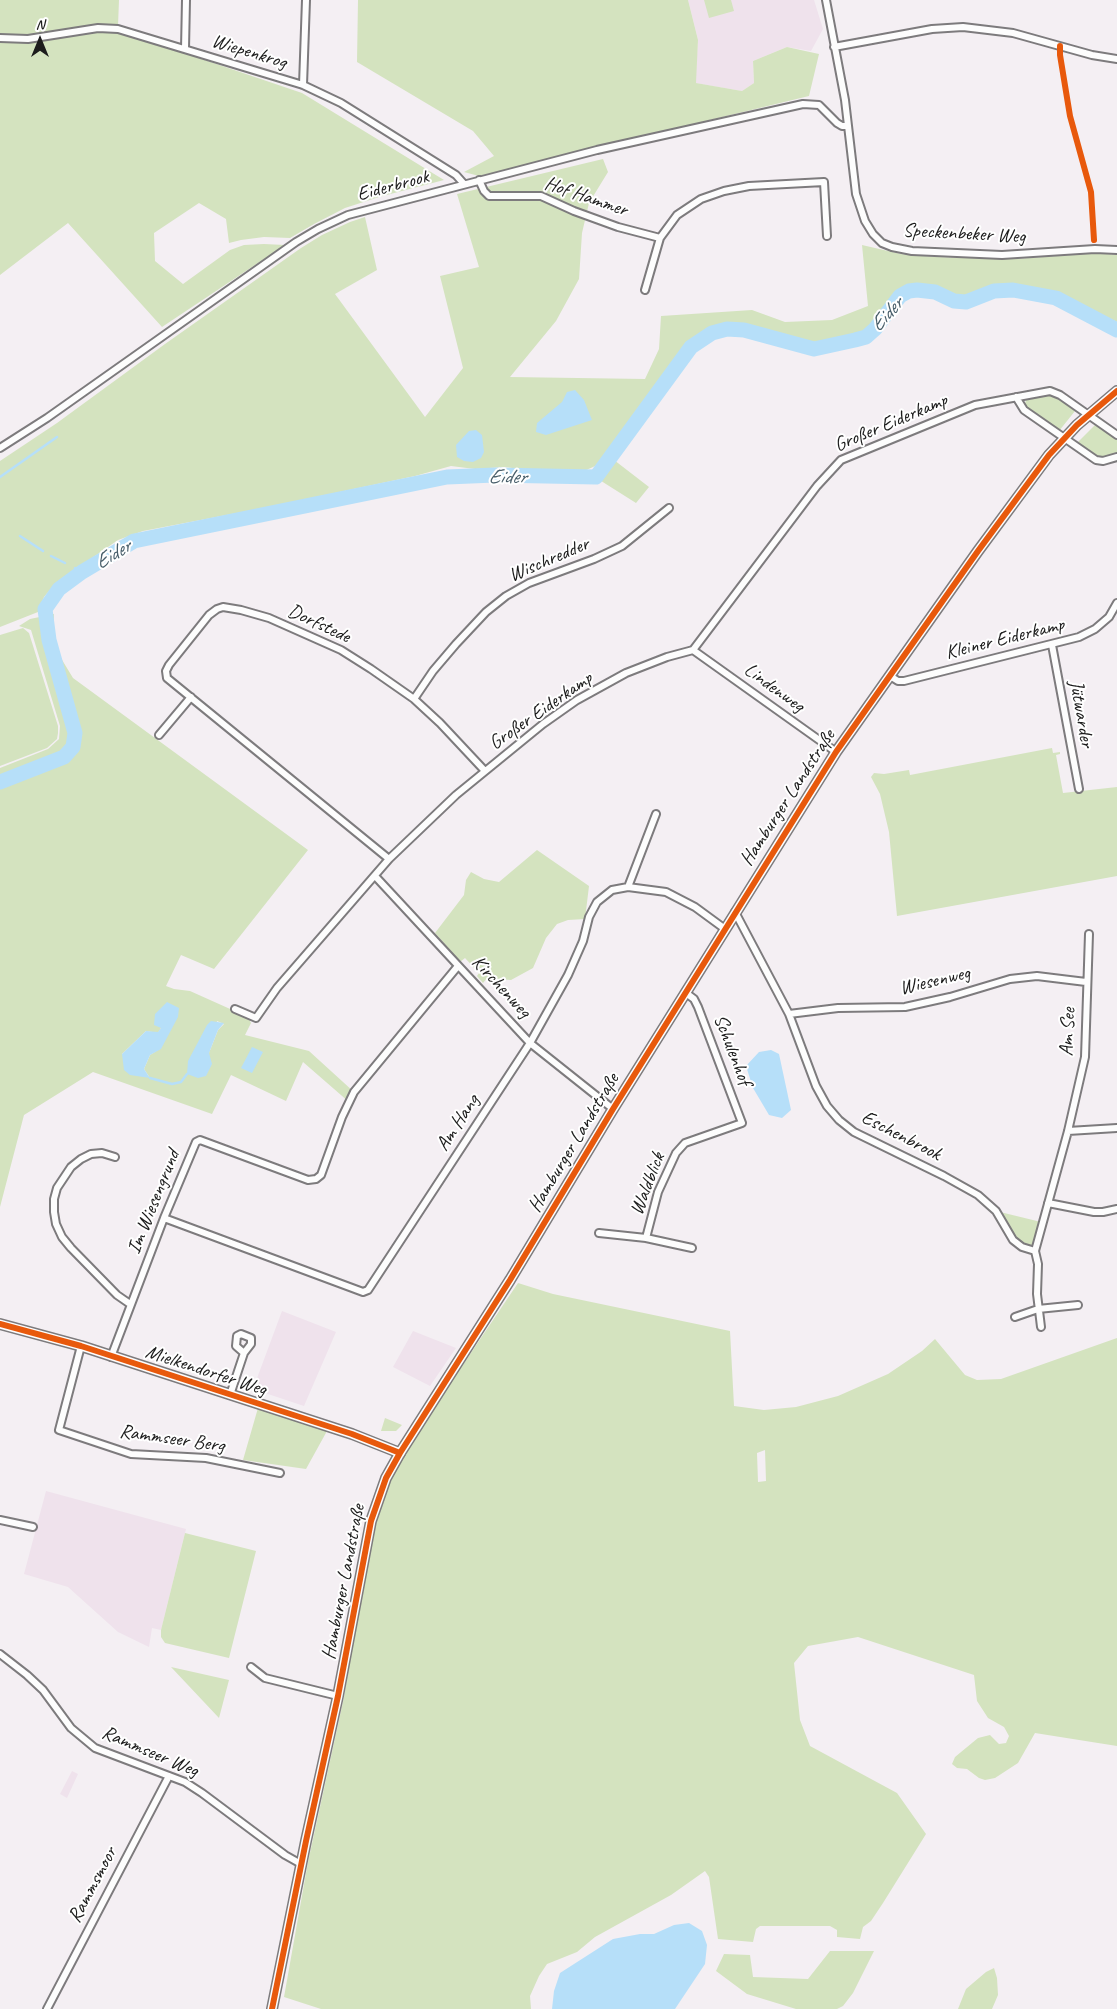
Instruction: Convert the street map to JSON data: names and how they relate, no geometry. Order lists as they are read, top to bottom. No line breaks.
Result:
{"streets":{"main road":["Hamburger Landstraße","Mielkendorfer Weg"],"street":["Wiepenkrog","Eiderbrook","Hof Hammer","Speckenbeker Weg","Großer Eiderkamp","Wischredder","Dorfstede","Kleiner Eiderkamp","Lindenweg","Jütwarder","Wiesenweg","Kirchenweg","Am See","Schulenhof","Am Hang","Eschenbrook","Waldblick","Im Wiesengrund","Rammseer Berg","Rammseer Weg","Rammsmoor"]},"crossings":[["Wiepenkrog","Eiderbrook"],["Eiderbrook","Hof Hammer"],["Eiderbrook","Speckenbeker Weg"],["Großer Eiderkamp","Dorfstede"],["Großer Eiderkamp","Lindenweg"],["Großer Eiderkamp","Hamburger Landstraße"],["Großer Eiderkamp","Kirchenweg"],["Wischredder","Dorfstede"],["Kleiner Eiderkamp","Jütwarder"],["Kleiner Eiderkamp","Hamburger Landstraße"],["Lindenweg","Hamburger Landstraße"],["Hamburger Landstraße","Kirchenweg"],["Hamburger Landstraße","Schulenhof"],["Hamburger Landstraße","Am Hang"],["Hamburger Landstraße","Eschenbrook"],["Hamburger Landstraße","Mielkendorfer Weg"],["Hamburger Landstraße","Rammseer Weg"],["Wiesenweg","Am See"],["Wiesenweg","Eschenbrook"],["Kirchenweg","Am Hang"],["Kirchenweg","Im Wiesengrund"],["Am See","Eschenbrook"],["Schulenhof","Waldblick"],["Am Hang","Im Wiesengrund"],["Im Wiesengrund","Mielkendorfer Weg"],["Mielkendorfer Weg","Rammseer Berg"],["Rammseer Weg","Rammsmoor"]],"water":["Eider"],"north":"top"}
